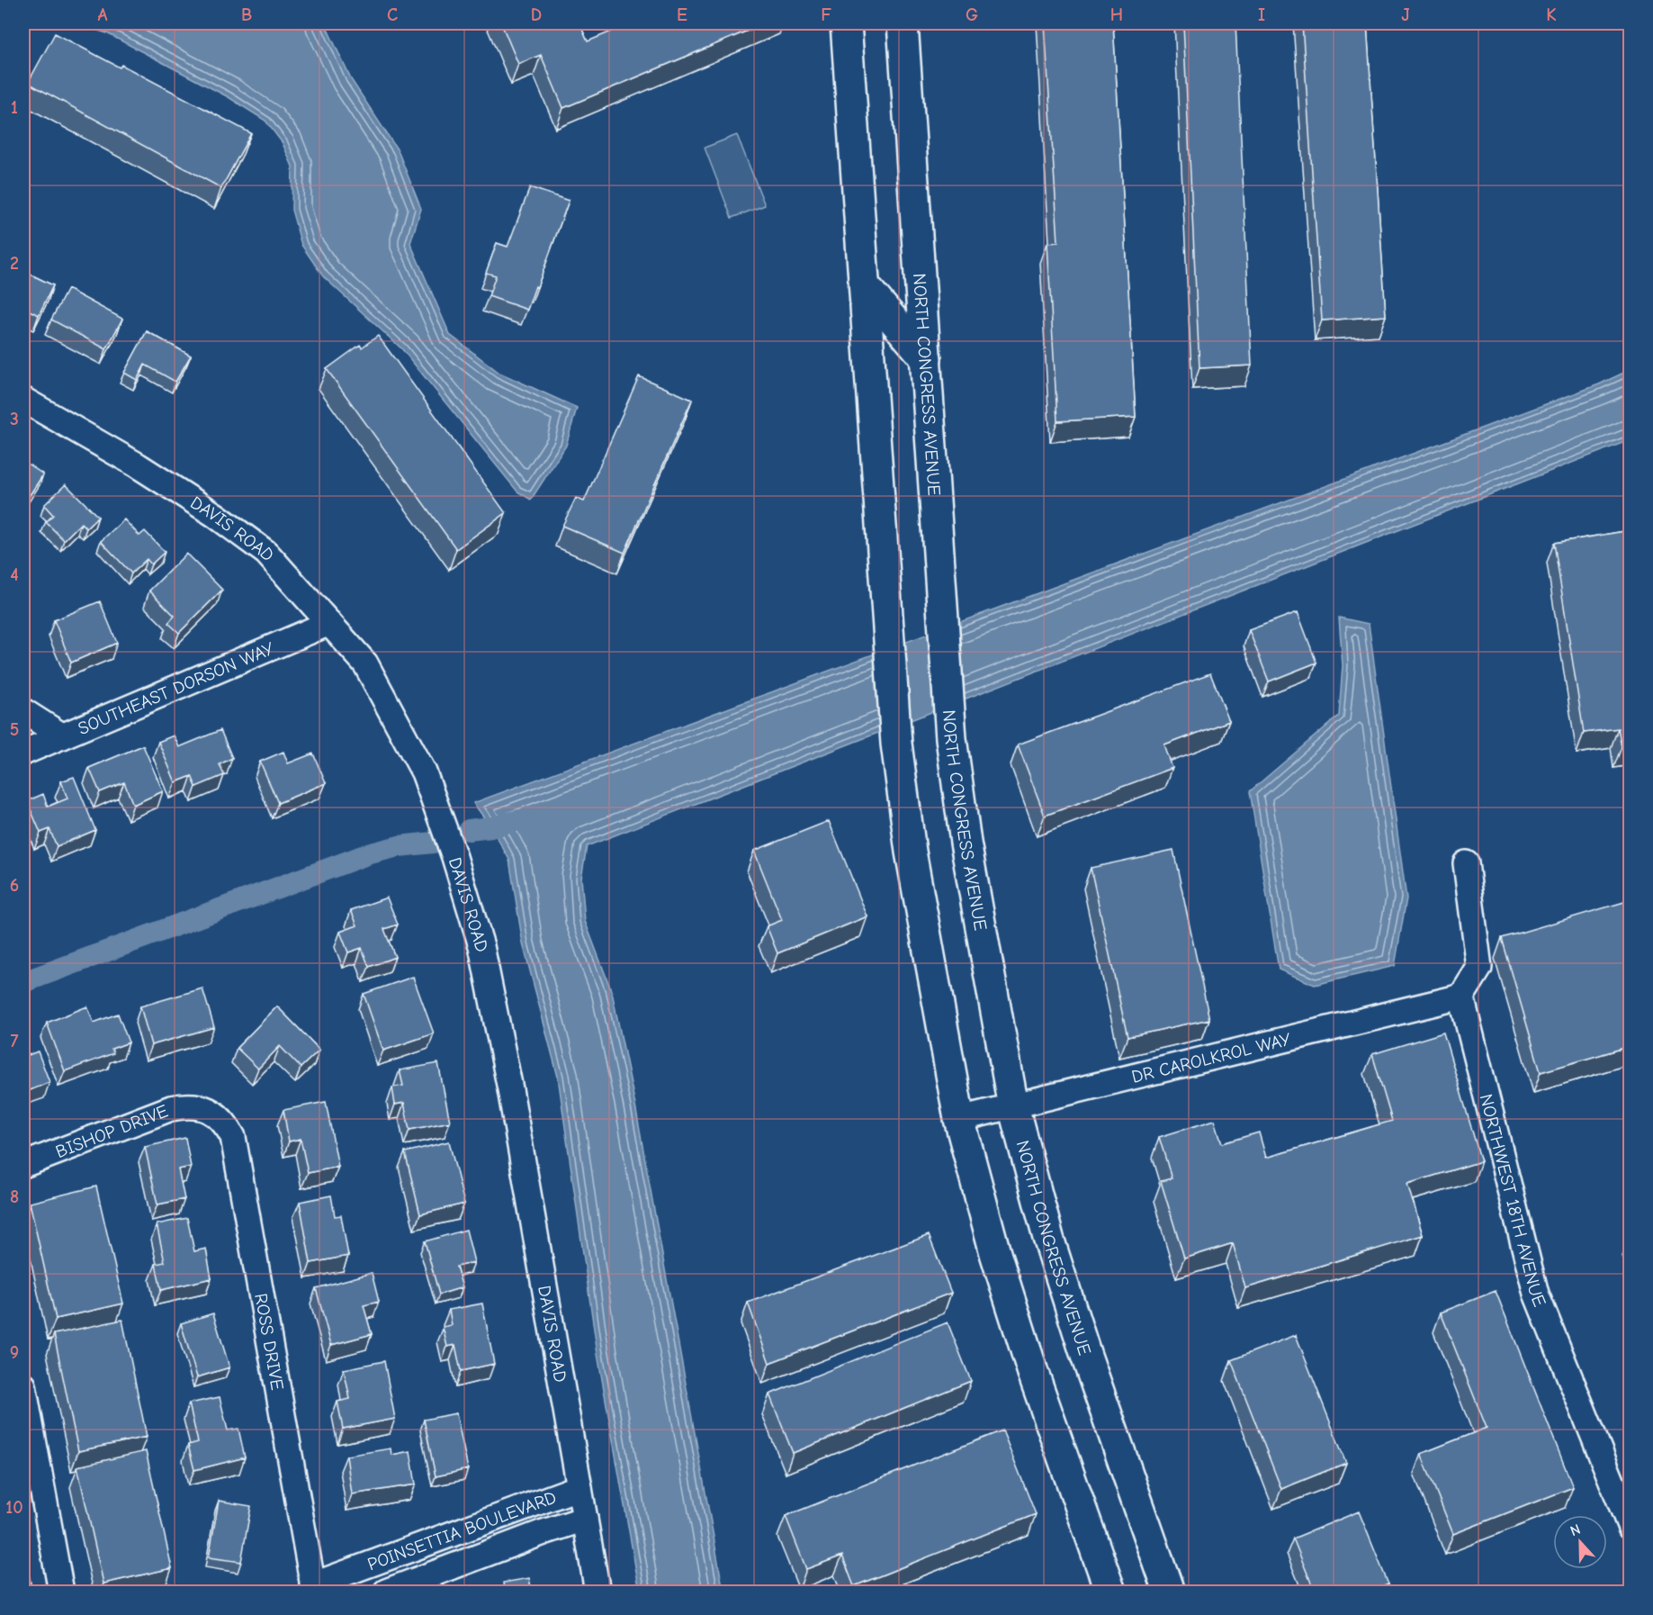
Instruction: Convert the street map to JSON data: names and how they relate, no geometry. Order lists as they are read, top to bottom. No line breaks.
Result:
{"streets":{"main road":["NORTH CONGRESS AVENUE"],"street":["DAVIS ROAD","SOUTHEAST DORSON WAY","DR CAROLKROL WAY","BISHOP DRIVE","NORTHWEST 18TH AVENUE","ROSS DRIVE","POINSETTIA BOULEVARD"]},"crossings":[["NORTH CONGRESS AVENUE","DR CAROLKROL WAY"],["DAVIS ROAD","SOUTHEAST DORSON WAY"],["DAVIS ROAD","POINSETTIA BOULEVARD"],["DR CAROLKROL WAY","NORTHWEST 18TH AVENUE"],["BISHOP DRIVE","ROSS DRIVE"],["ROSS DRIVE","POINSETTIA BOULEVARD"]],"north":"top","grid":{"columns":["A","B","C","D","E","F","G","H","I","J","K"],"rows":["1","2","3","4","5","6","7","8","9","10"]}}
